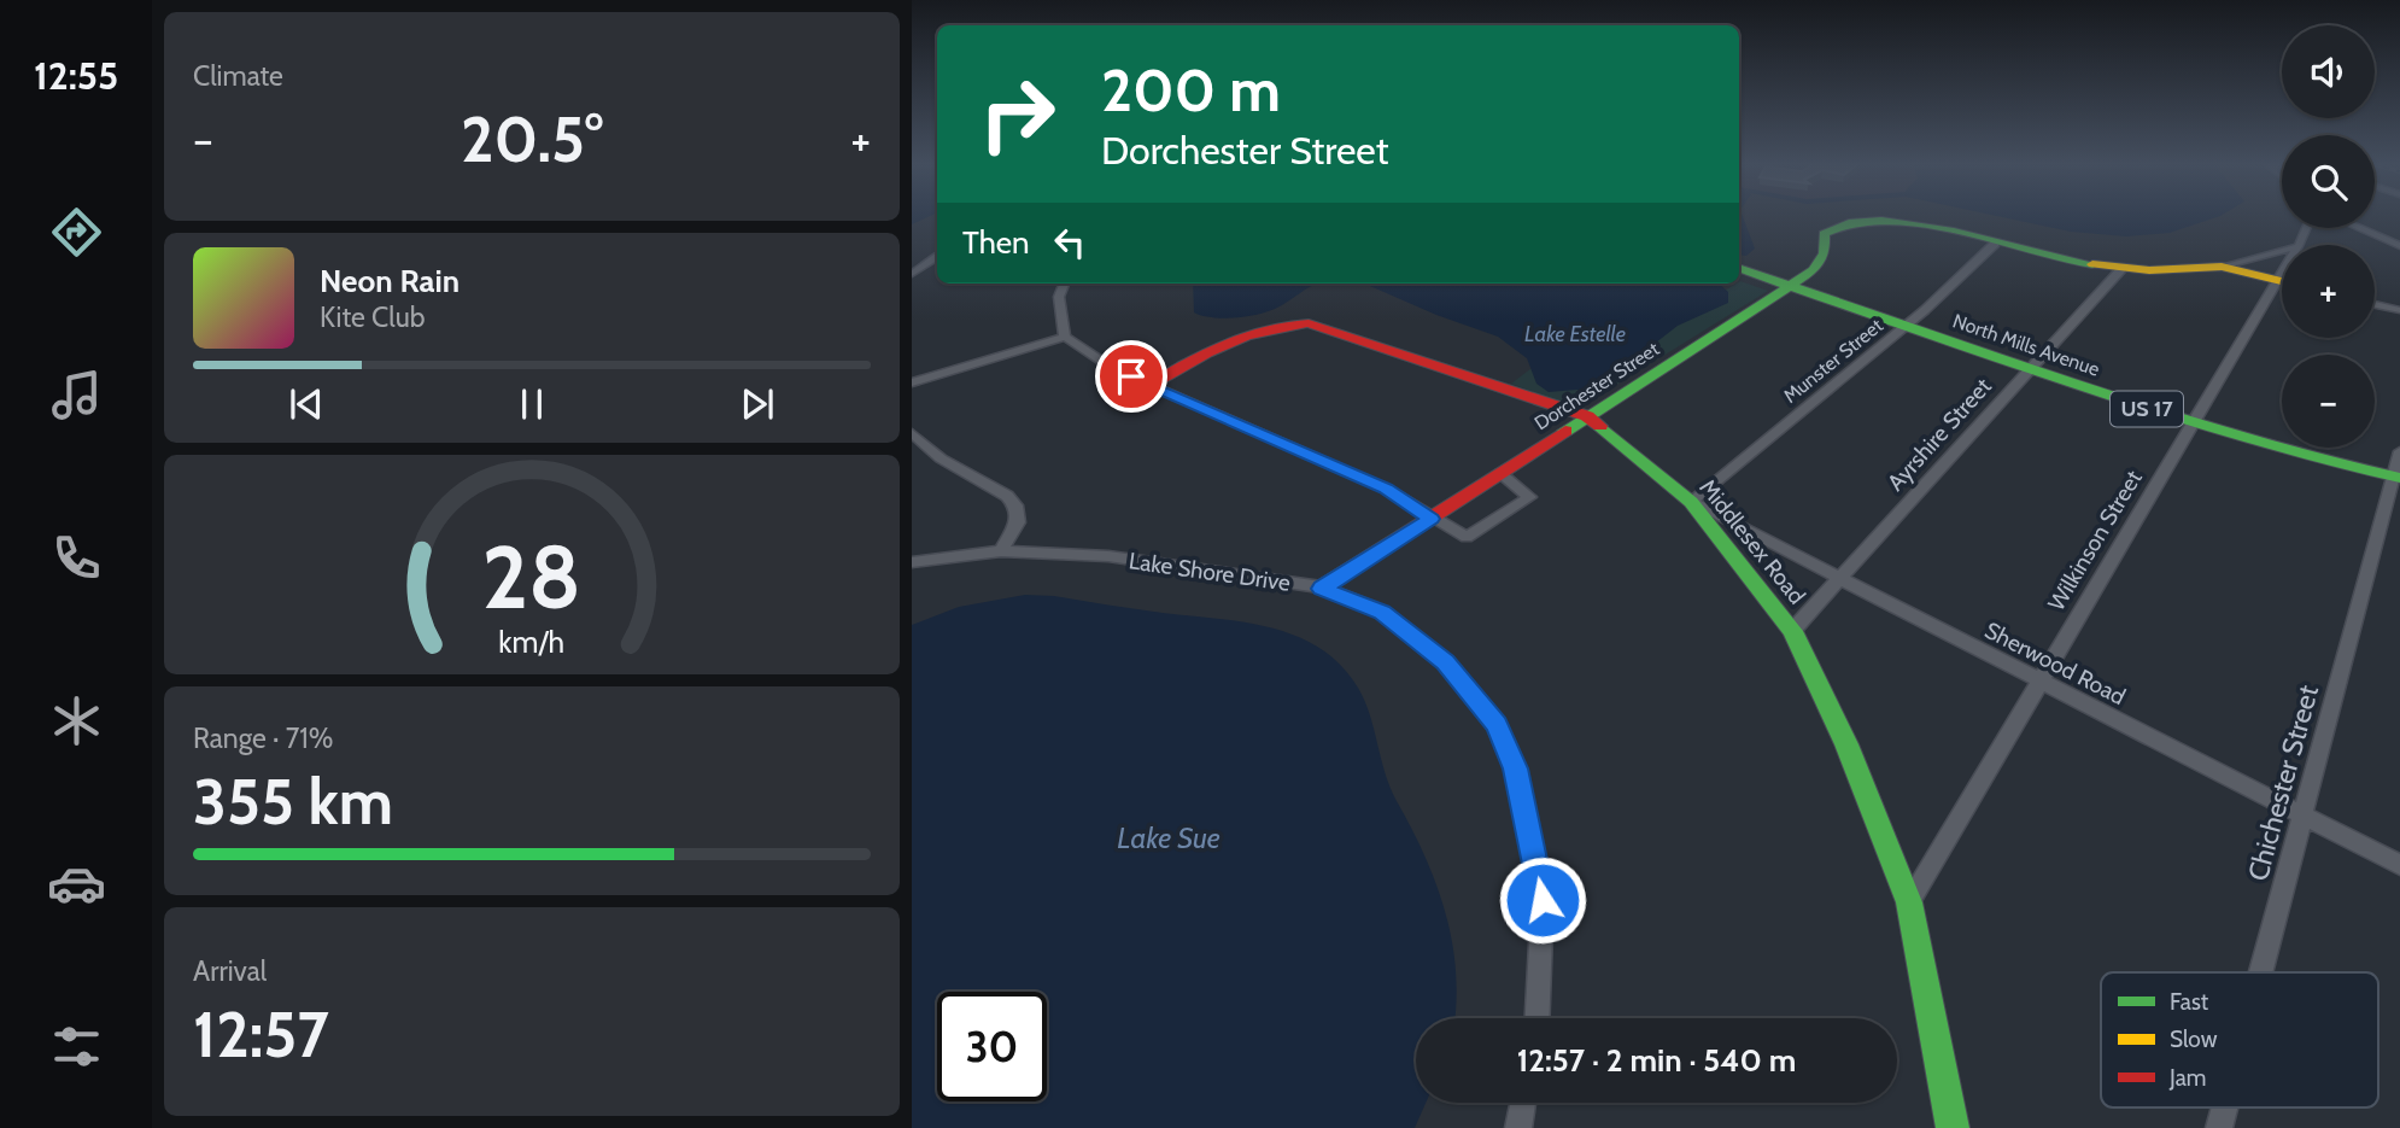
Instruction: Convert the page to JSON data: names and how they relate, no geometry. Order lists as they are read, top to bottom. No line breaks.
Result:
{"streets":{"street":["North Mills Avenue","Munster Street","Dorchester Street","US 17","Ayrshire Street","Wilkinson Street","Middlesex Road","Lake Shore Drive","Sherwood Road","Chichester Street"]},"crossings":[["North Mills Avenue","Munster Street"],["North Mills Avenue","Dorchester Street"],["North Mills Avenue","Ayrshire Street"],["North Mills Avenue","Wilkinson Street"],["North Mills Avenue","Chichester Street"],["Munster Street","Dorchester Street"],["Munster Street","Middlesex Road"],["Munster Street","Sherwood Road"],["Dorchester Street","Middlesex Road"],["Dorchester Street","Lake Shore Drive"],["Ayrshire Street","Middlesex Road"],["Ayrshire Street","Sherwood Road"],["Wilkinson Street","Middlesex Road"],["Wilkinson Street","Sherwood Road"],["Middlesex Road","Sherwood Road"],["Sherwood Road","Chichester Street"]],"water":["Lake Estelle","Lake Sue"],"legend":["Fast","Slow","Jam"],"page":{"tabs":"12:55","tile":["Climate",["Range · 71%","355 km"],["Arrival","12:57"]],"map_buttons":["+","−"],"turn":["200 m","Dorchester Street"],"heat":["−","20.5°","+"],"then":"Then","song":["Neon Rain","Kite Club"],"limit":"30","trip":"12:57 · 2 min · 540 m","gauge":["28","km/h"]}}
